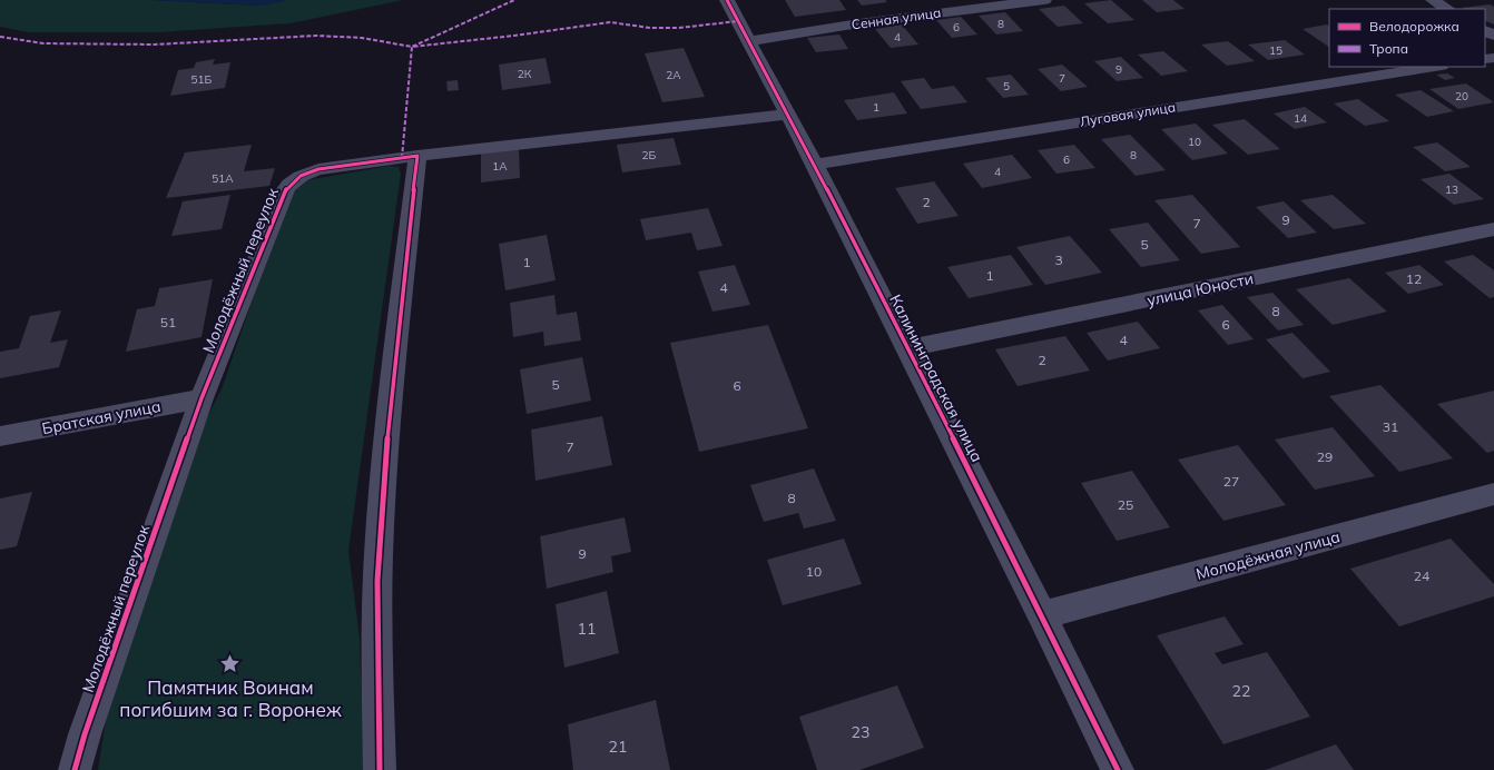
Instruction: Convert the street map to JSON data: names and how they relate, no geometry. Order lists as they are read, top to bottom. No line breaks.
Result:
{"streets":{"street":["Сенная улица","Луговая улица","Молодёжный переулок","улица Юности","Калининградская улица","Братская улица","Молодёжная улица"]},"crossings":[["Сенная улица","Калининградская улица"],["Луговая улица","Калининградская улица"],["Молодёжный переулок","Калининградская улица"],["Молодёжный переулок","Братская улица"],["улица Юности","Калининградская улица"],["Калининградская улица","Молодёжная улица"]],"places":{"place":["Памятник Воинам погибшим за г. Воронеж"]},"house_numbers":["8","6","4","15","9","2К","2А","7","51Б","5","20","1","14","10","2Б","8","6","1А","4","51А","13","2","9","7","5","3","1","1","12","4","8","51","6","4","2","5","6","31","7","29","27","8","25","9","10","24","11","22","23","21"],"legend":["Велодорожка","Тропа"]}
